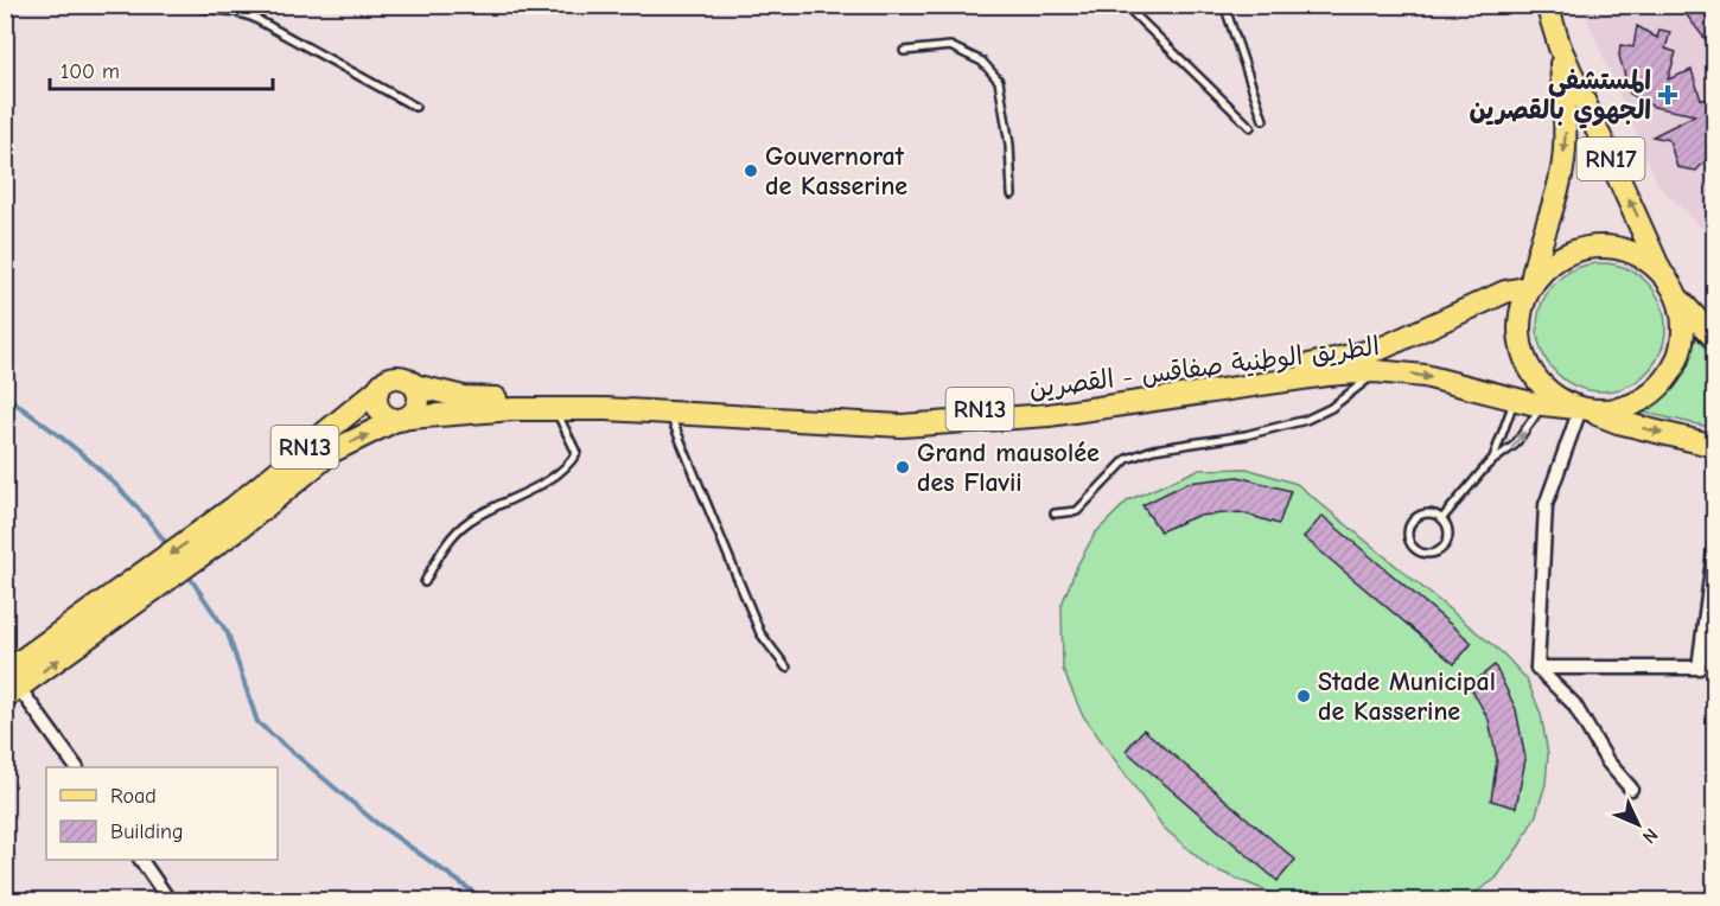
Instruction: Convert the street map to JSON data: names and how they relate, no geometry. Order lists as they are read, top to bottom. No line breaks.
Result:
{"streets":{"main road":["RN17","الطريق الوطنية صفاقس - القصرين","RN13"]},"crossings":[["RN17","الطريق الوطنية صفاقس - القصرين"],["الطريق الوطنية صفاقس - القصرين","RN13"]],"places":{"health":["المستشفى الجهوي بالقصرين"],"other":["Gouvernorat de Kasserine","Grand mausolée des Flavii","Stade Municipal de Kasserine"]},"legend":["Road","Building"],"scale_bar":"100 m","north":"bottom right"}
